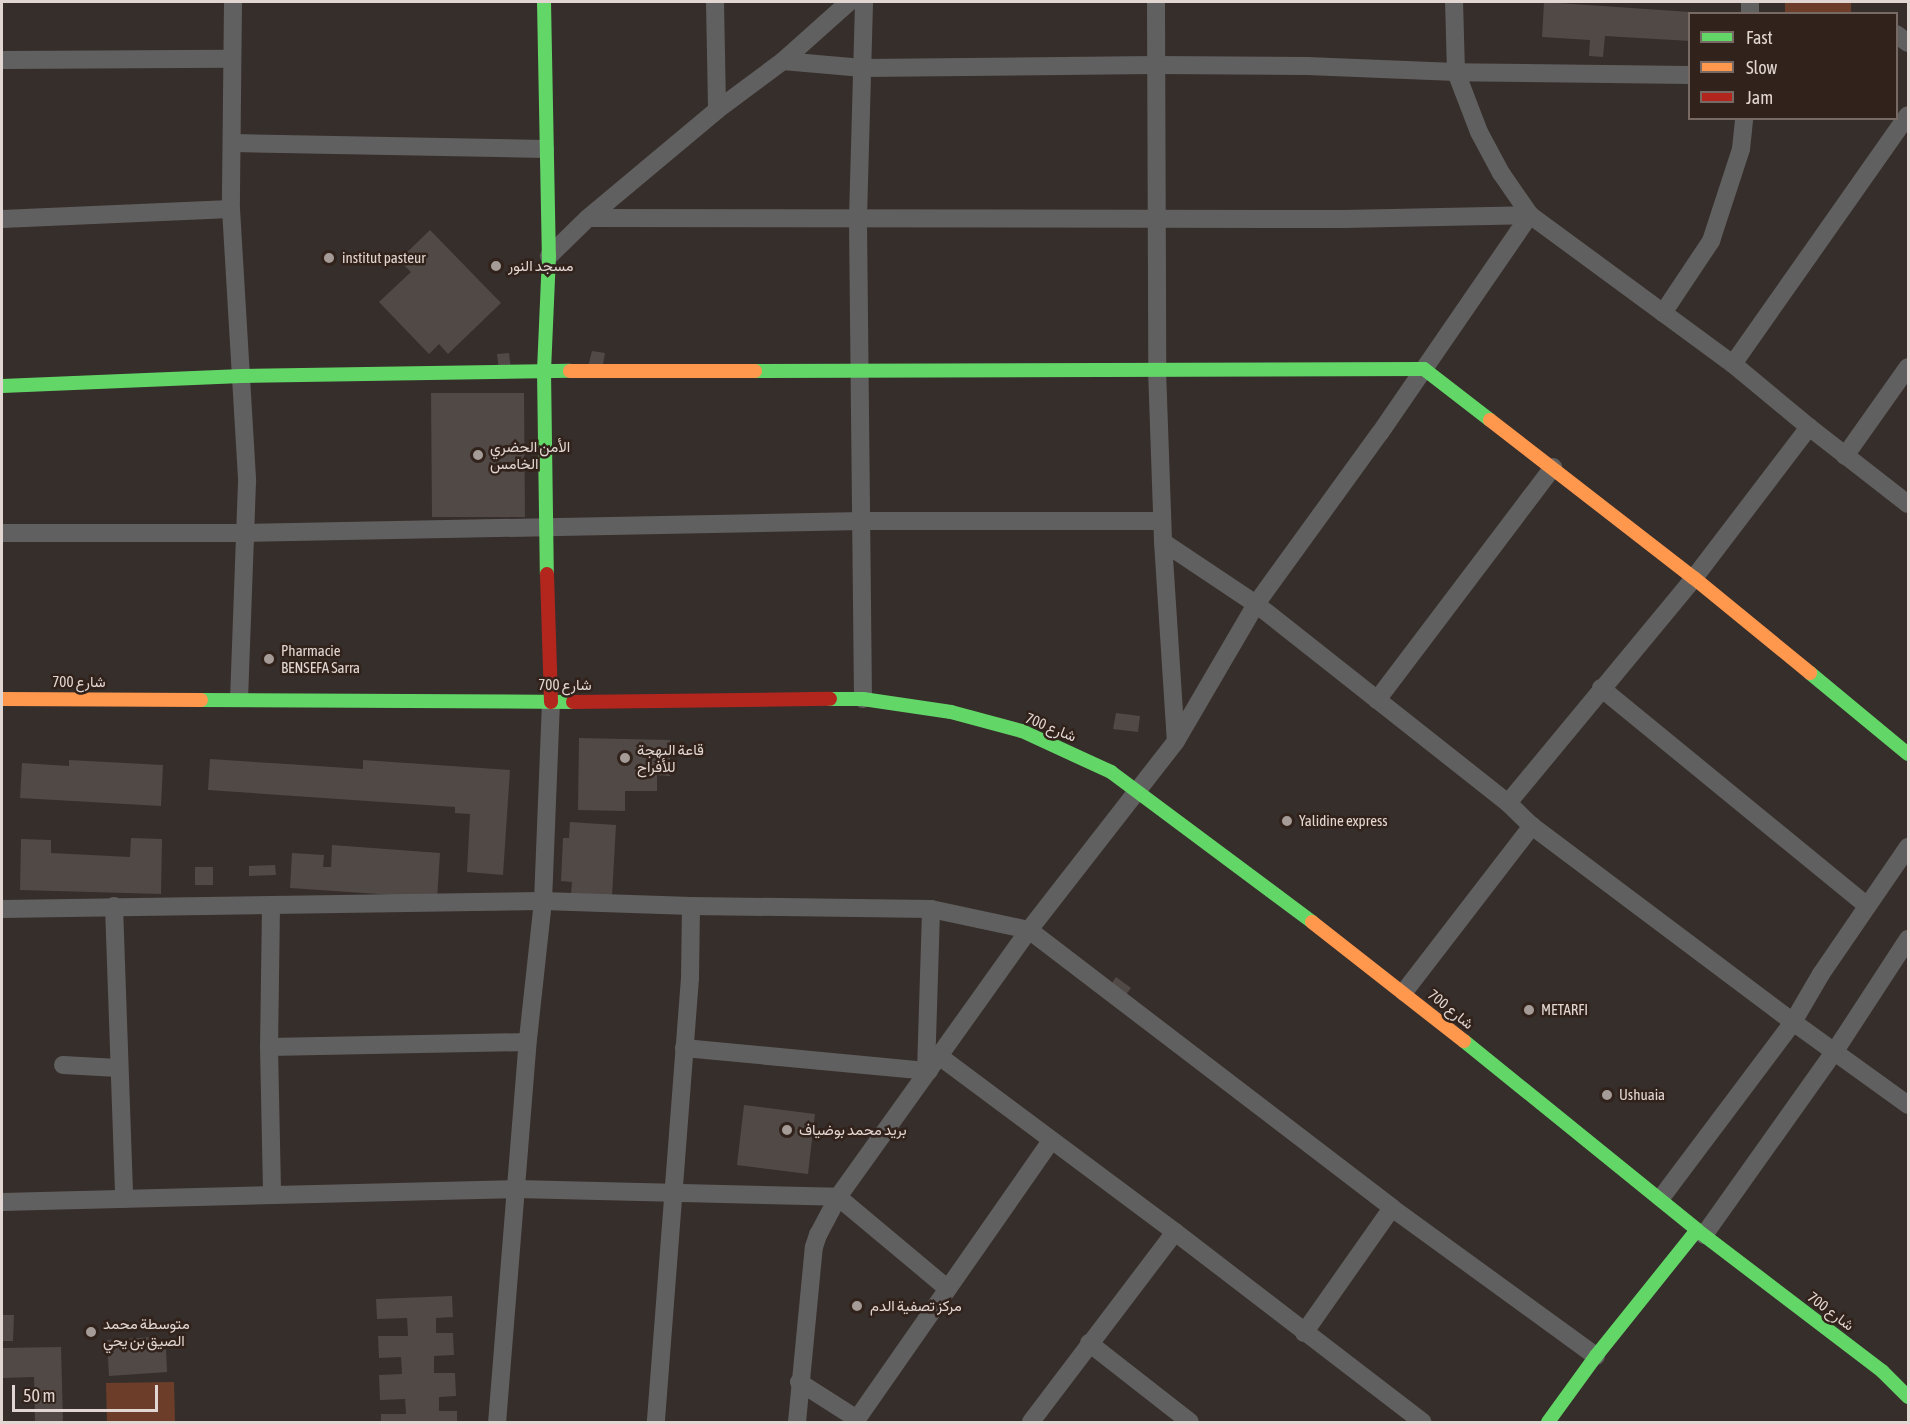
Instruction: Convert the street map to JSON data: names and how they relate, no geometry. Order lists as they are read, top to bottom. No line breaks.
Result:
{"streets":{"street":["شارع 700"]},"places":["institut pasteur","مسجد النور","الأمن الحضري الخامس","Pharmacie BENSEFA Sarra","قاعة البهجة للأفراح","Yalidine express","METARFI","Ushuaia","بريد محمد بوضياف","مركز تصفية الدم","متوسطة محمد الصيق بن يحي"],"legend":["Fast","Slow","Jam"],"scale_bar":"50 m"}
